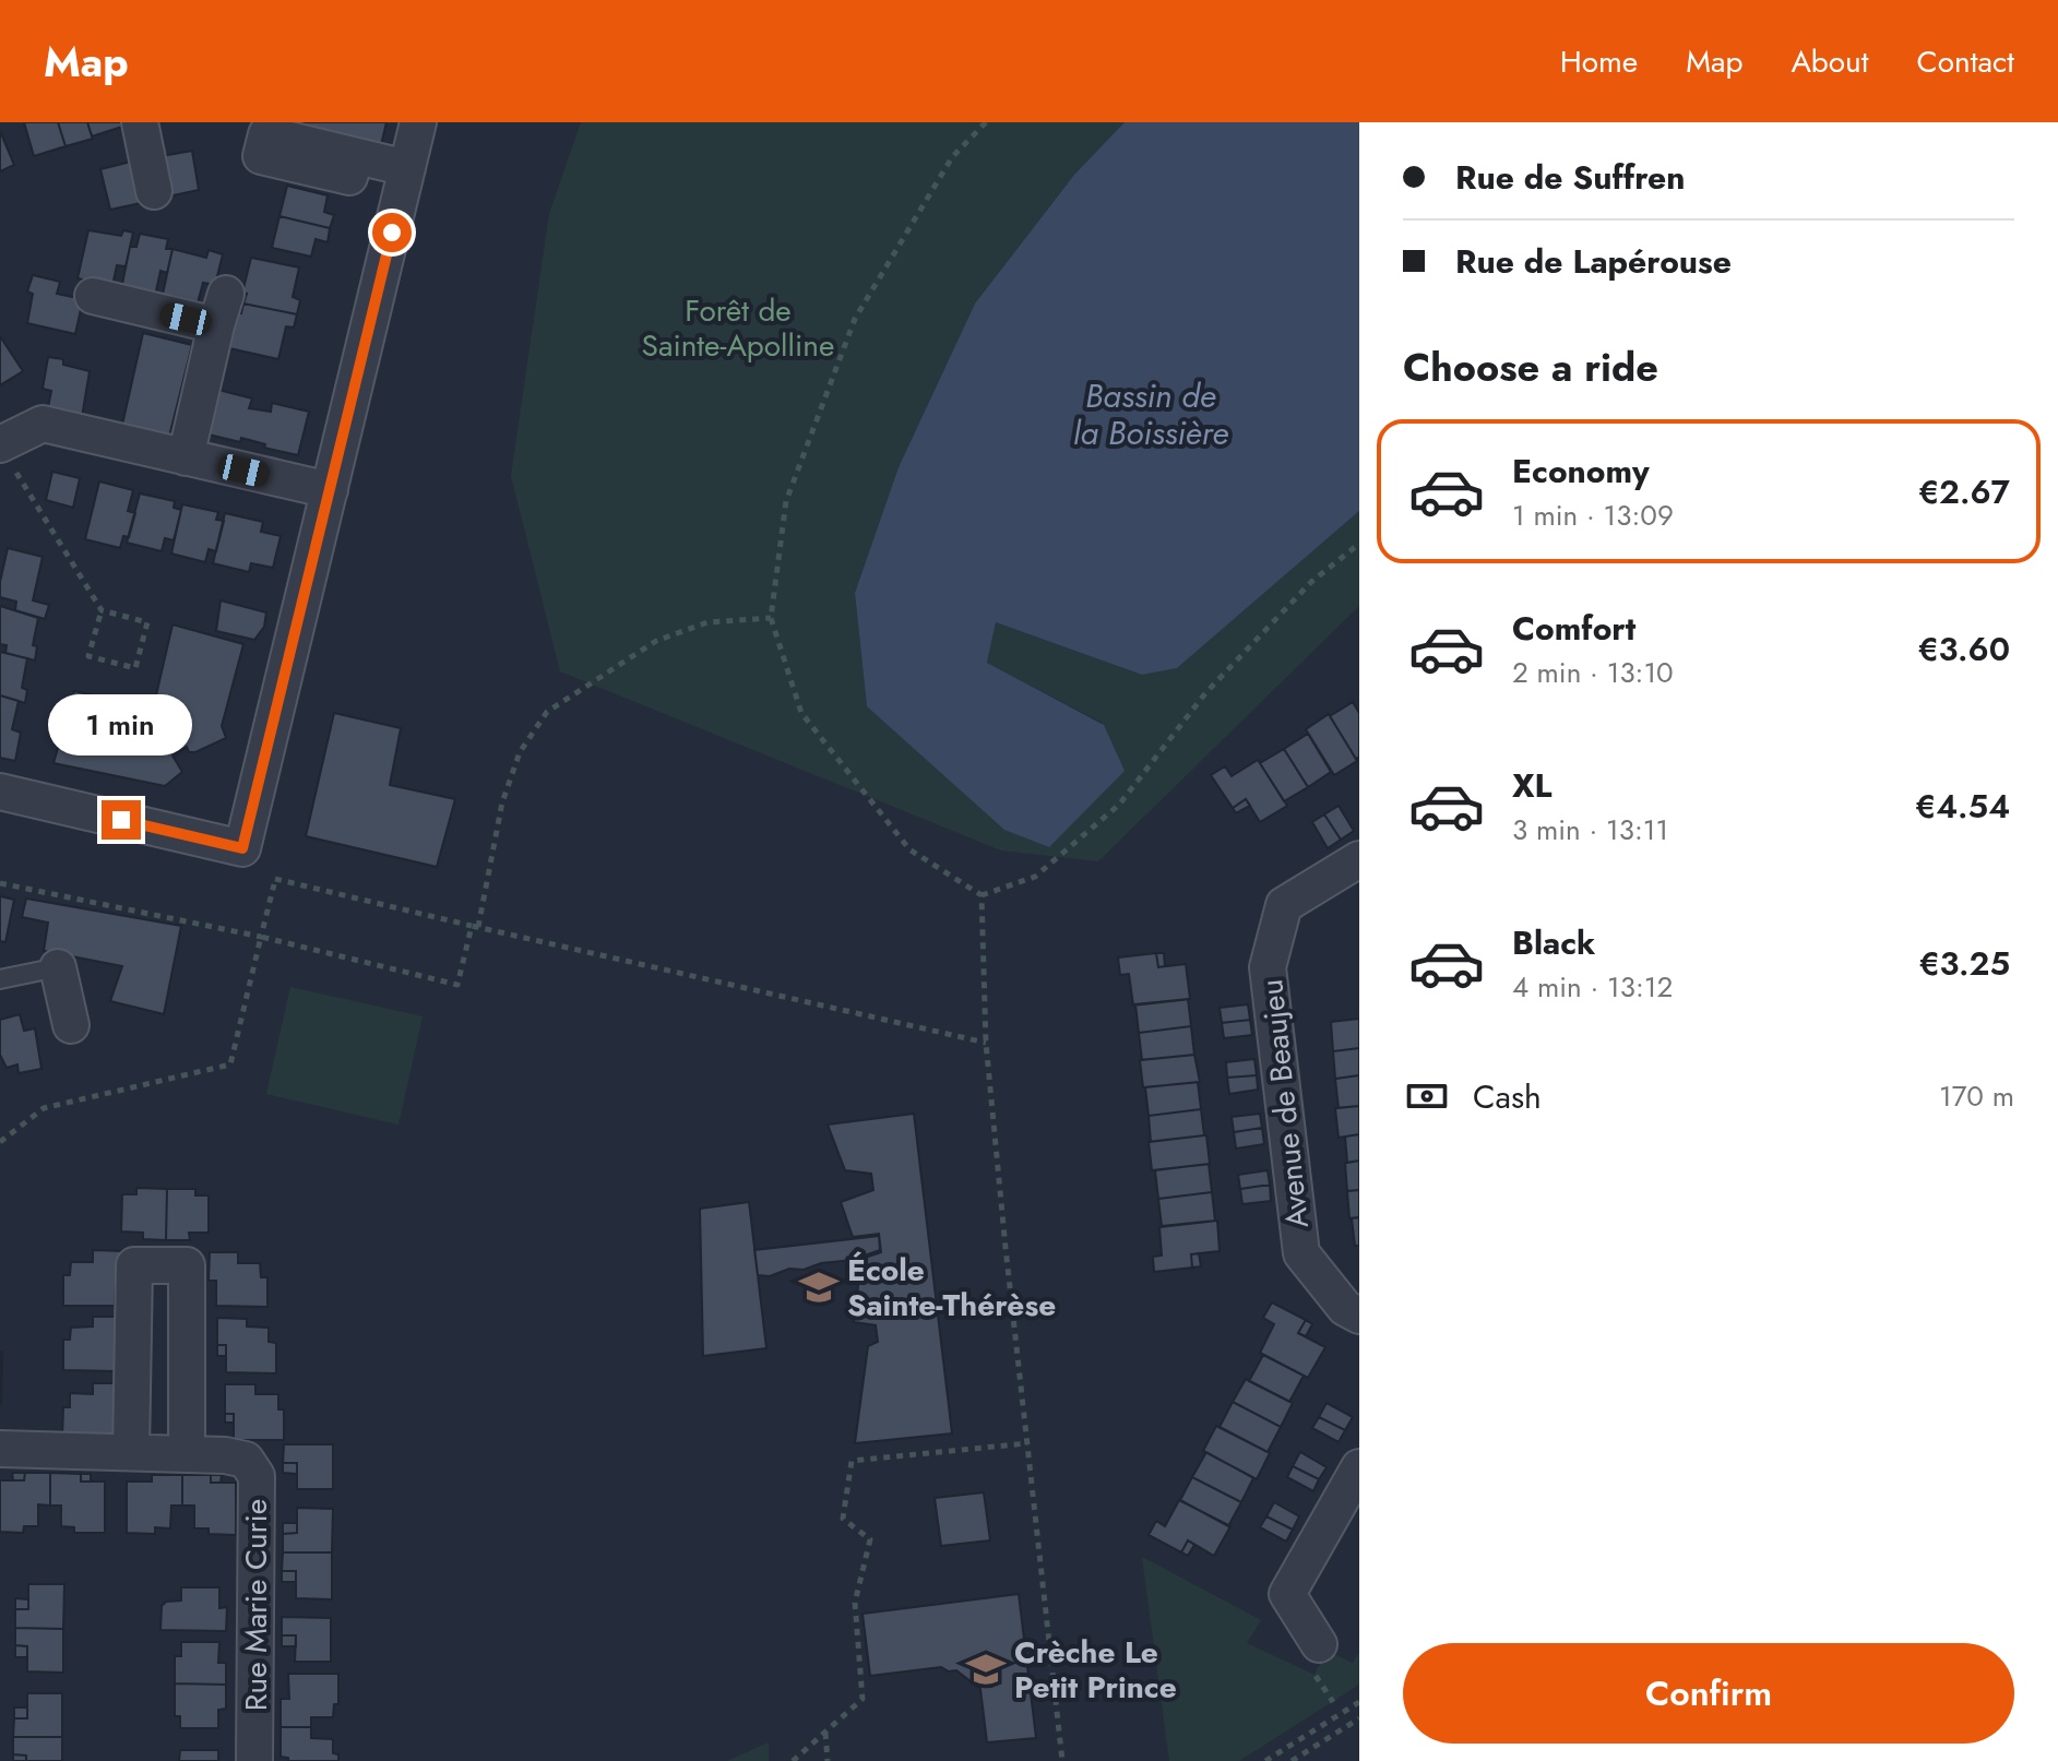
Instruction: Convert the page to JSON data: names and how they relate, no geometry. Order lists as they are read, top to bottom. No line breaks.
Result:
{"streets":{"street":["Avenue de Beaujeu","Rue Marie Curie"]},"water":["Bassin de la Boissière"],"parks":["Forêt de Sainte-Apolline"],"places":{"school or university":["École Sainte-Thérèse","Crèche Le Petit Prince"]},"page":{"header":"Map","nav":["Home","Map","About","Contact"],"banner":["Rue de Suffren","Rue de Lapérouse"],"heading":"Choose a ride","list":[{"name":"Economy","note":"1 min · 13:09","value":"€2.67"},{"name":"Comfort","note":"2 min · 13:10","value":"€3.60"},{"name":"XL","note":"3 min · 13:11","value":"€4.54"},{"name":"Black","note":"4 min · 13:12","value":"€3.25"}],"bubble":"1 min","pay":["Cash","170 m"],"buttons":"Confirm"}}
